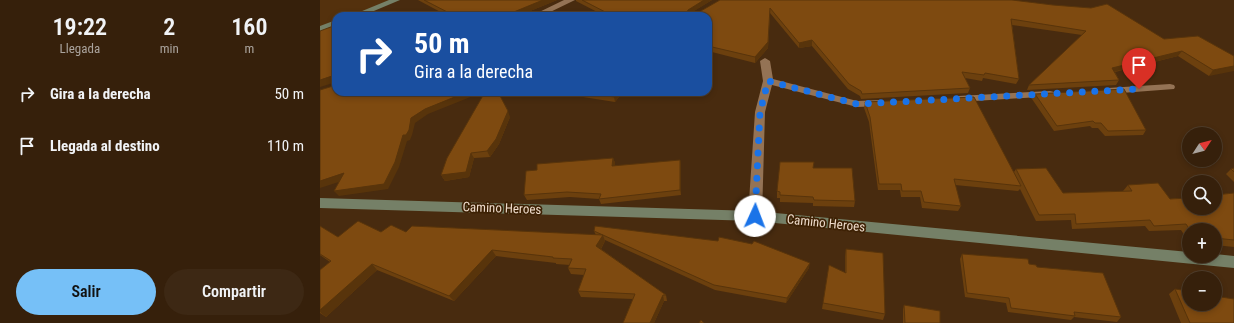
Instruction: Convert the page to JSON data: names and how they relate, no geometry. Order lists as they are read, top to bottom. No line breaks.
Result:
{"streets":{"street":["Camino Heroes"]},"north":"top right","page":{"eta":["19:22","Llegada","2","min","160","m"],"turn":["50 m","Gira a la derecha"],"list":[{"name":"Gira a la derecha","value":"50 m"},{"name":"Llegada al destino","value":"110 m"}],"map_buttons":["+","−"],"buttons":["Salir","Compartir"]}}
